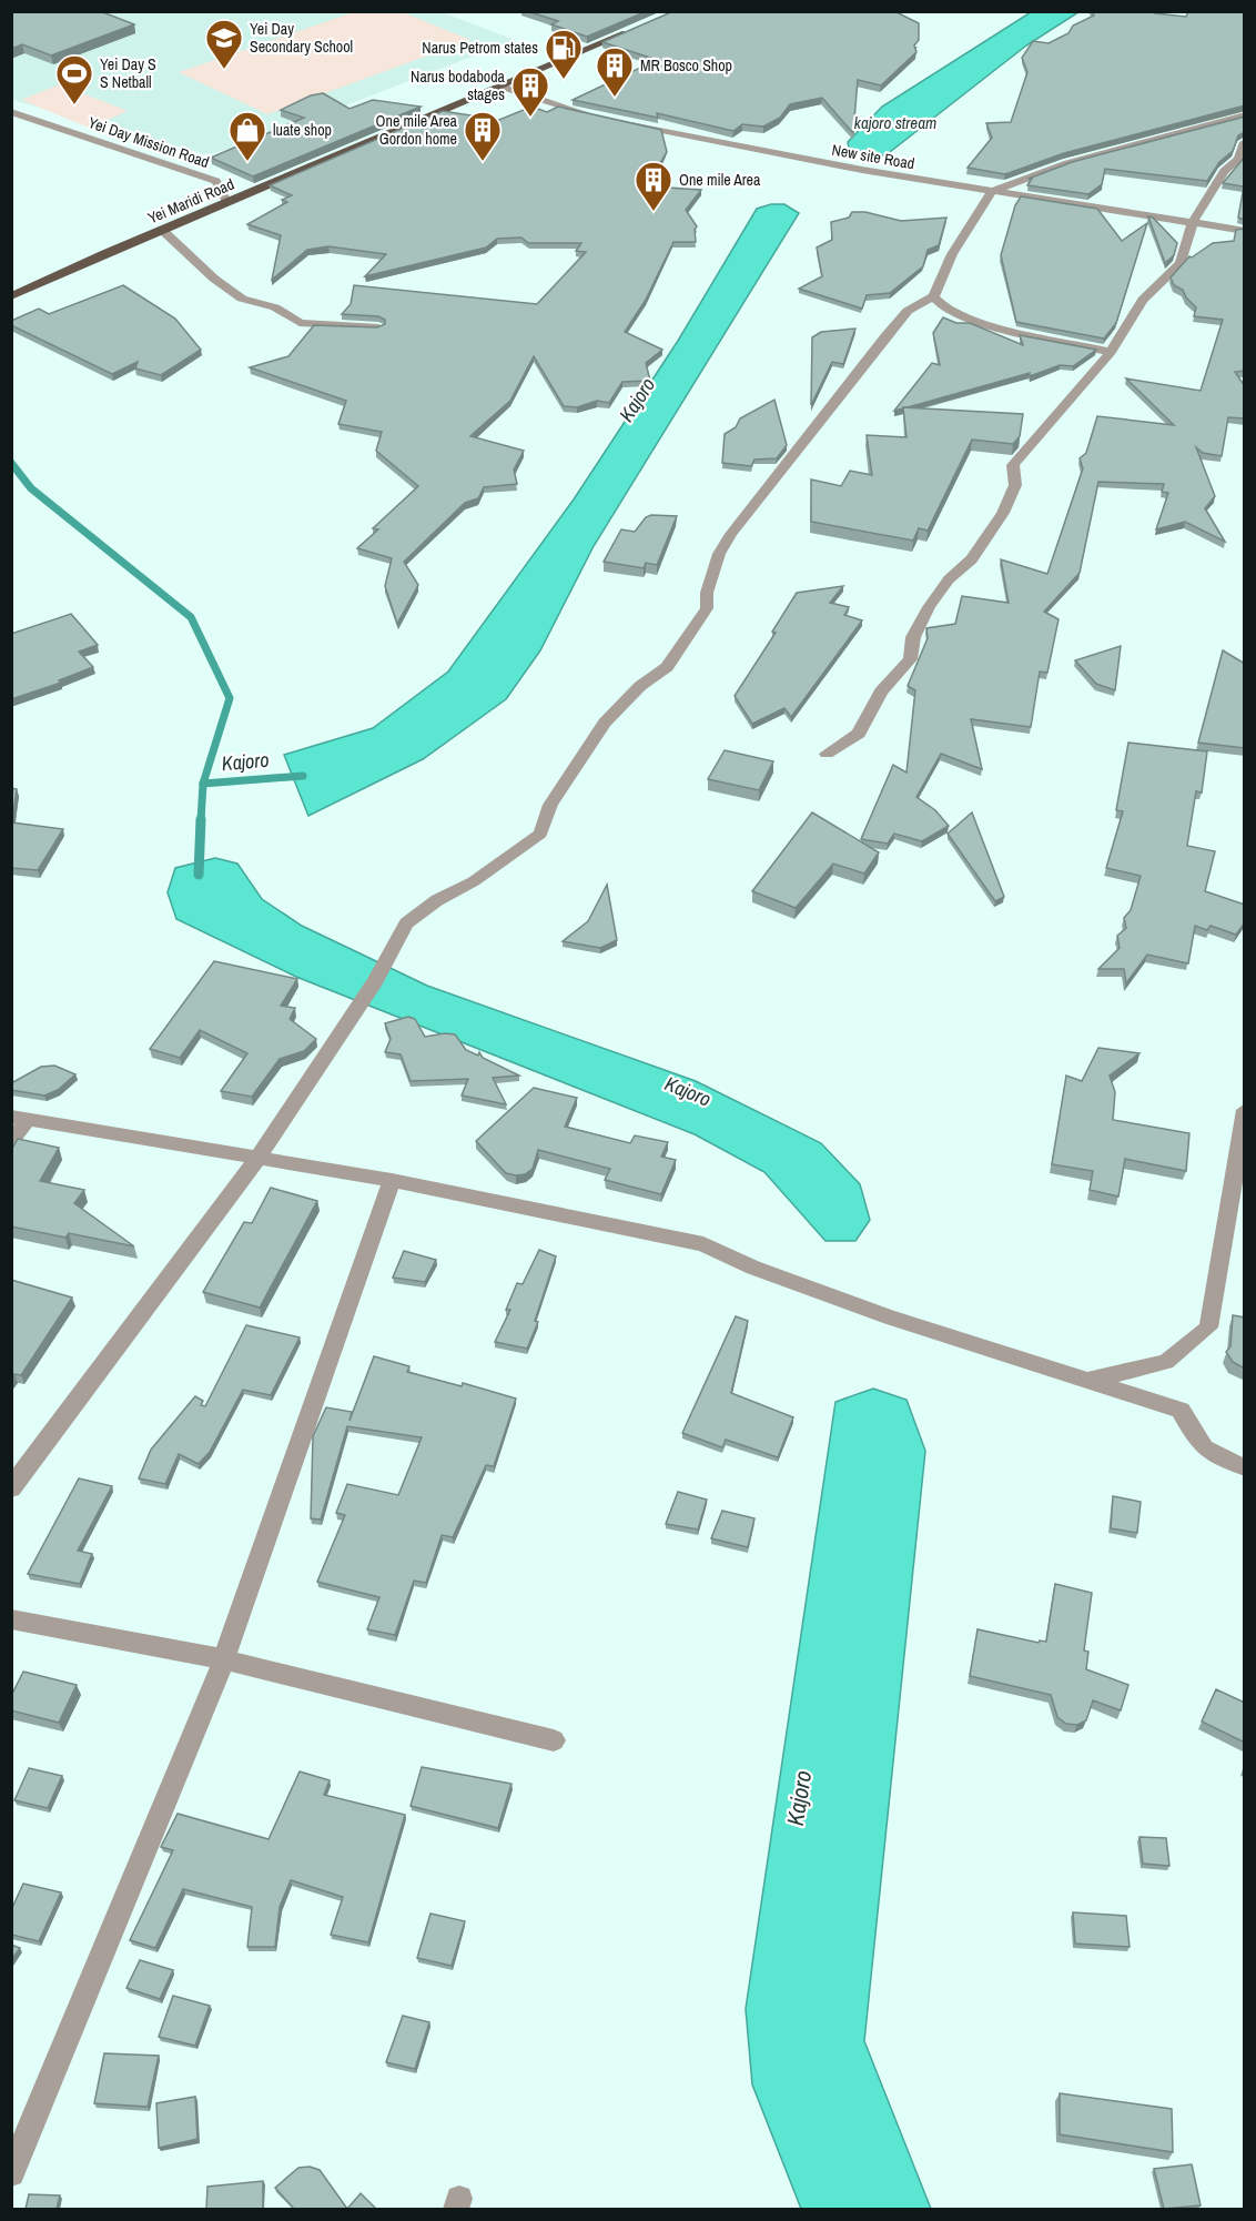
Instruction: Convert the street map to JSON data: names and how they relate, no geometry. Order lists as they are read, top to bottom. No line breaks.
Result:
{"streets":{"main road":["Yei Maridi Road"],"street":["Yei Day Mission Road","New site Road"]},"crossings":[["Yei Day Mission Road","Yei Maridi Road"]],"water":["kajoro stream","Kajoro"],"places":{"school or university":["Yei Day Secondary School"],"fuel station":["Narus Petrom states"],"building":["MR Bosco Shop","Narus bodaboda stages","One mile Area Gordon home","One mile Area"],"sports":["Yei Day S S Netball"],"shop":["luate shop"]}}
